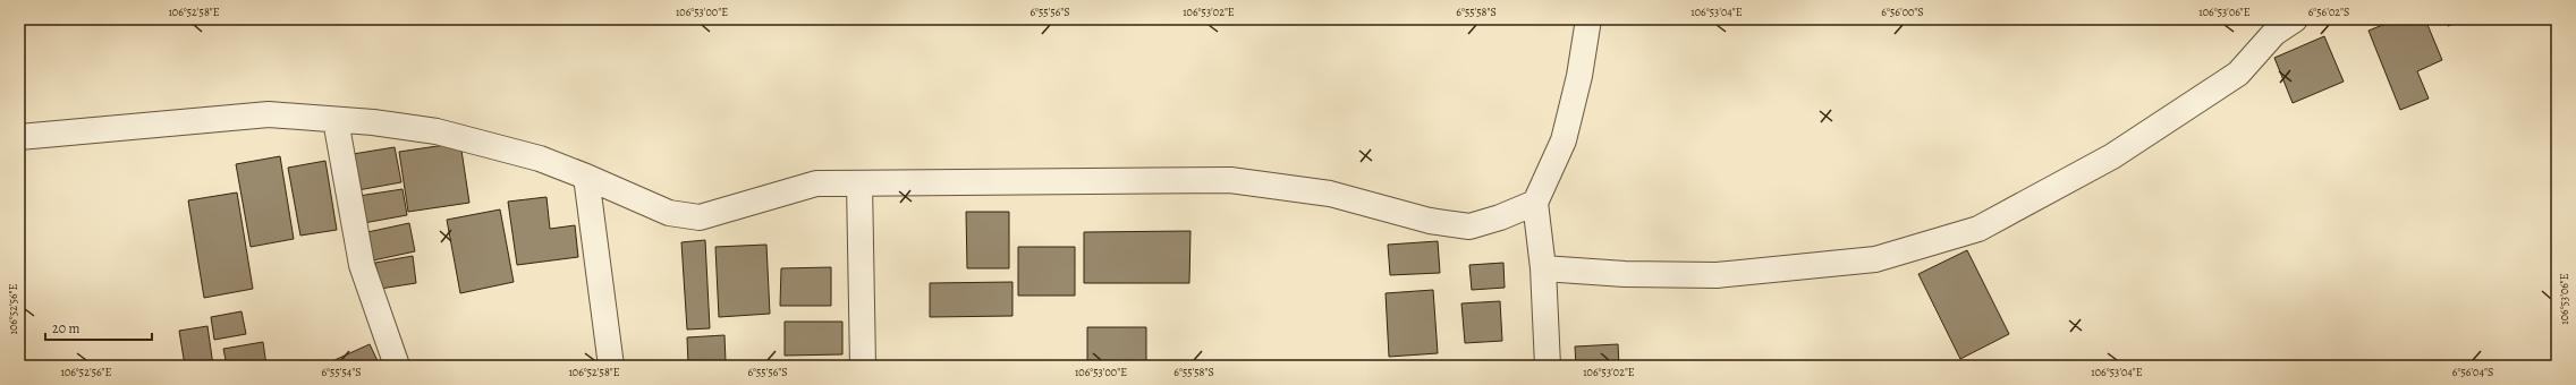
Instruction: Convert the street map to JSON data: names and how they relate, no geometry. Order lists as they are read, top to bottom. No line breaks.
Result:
{"scale_bar":"20 m","coordinates":["106°52'58\"E","106°53'00\"E","6°55'56\"S","106°53'02\"E","6°55'58\"S","106°53'04\"E","6°56'00\"S","106°53'06\"E","6°56'02\"S","106°52'56\"E","6°55'54\"S","6°56'04\"S"]}
